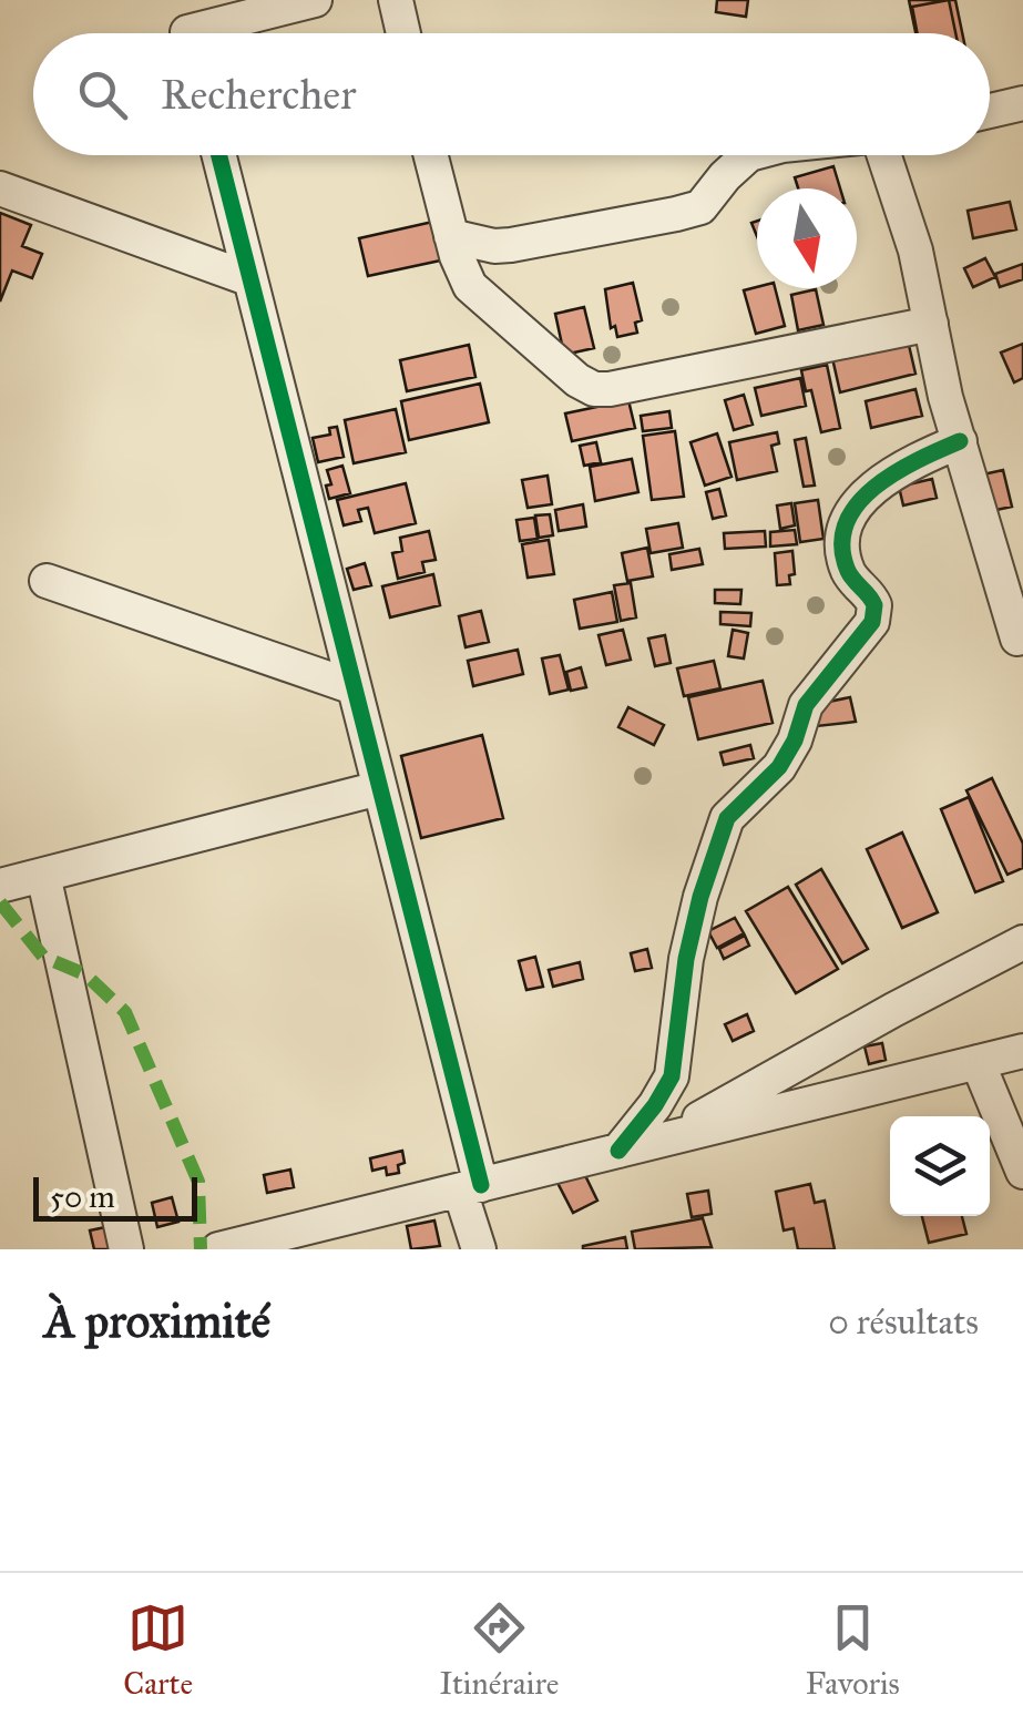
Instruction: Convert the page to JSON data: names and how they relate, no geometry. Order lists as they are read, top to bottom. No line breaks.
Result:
{"scale_bar":"50 m","north":"bottom","page":{"search":"Rechercher","scale":"50 m","heading":["À proximité","0 résultats"],"nav":["Carte","Itinéraire","Favoris"]}}
